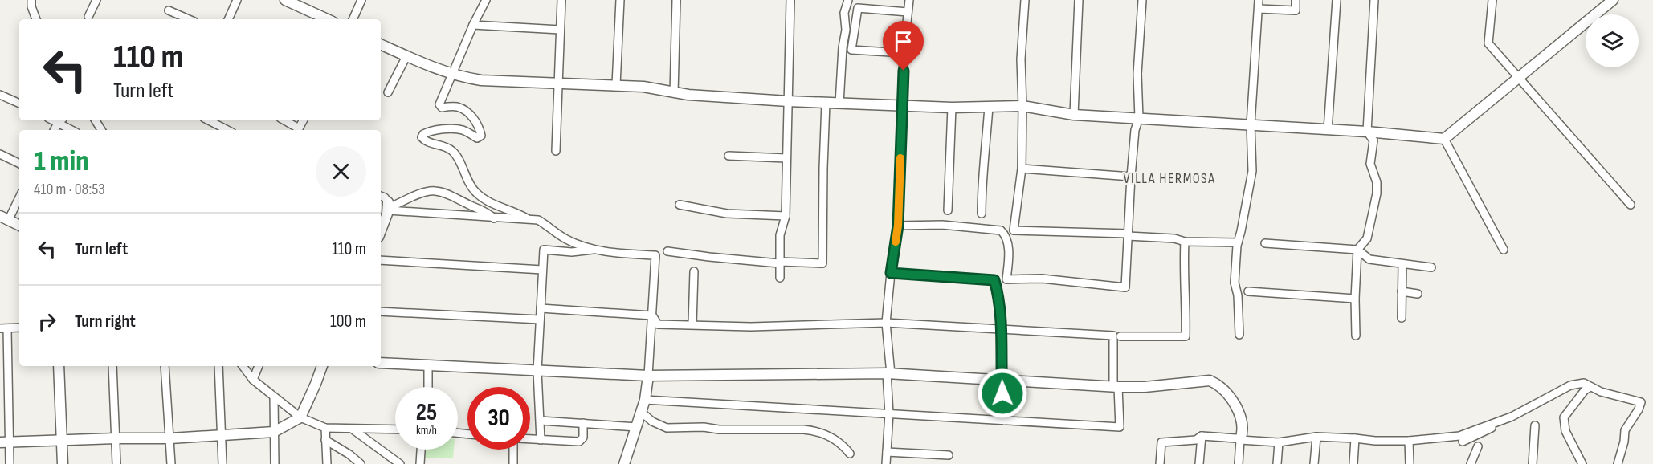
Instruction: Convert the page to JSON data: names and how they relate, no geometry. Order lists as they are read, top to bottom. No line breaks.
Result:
{"districts":["VILLA HERMOSA"],"page":{"turn":["110 m","Turn left"],"heading":["1 min","410 m · 08:53"],"list":[{"name":"Turn left","value":"110 m"},{"name":"Turn right","value":"100 m"}],"speed":"25 km/h","limit":"30"}}
